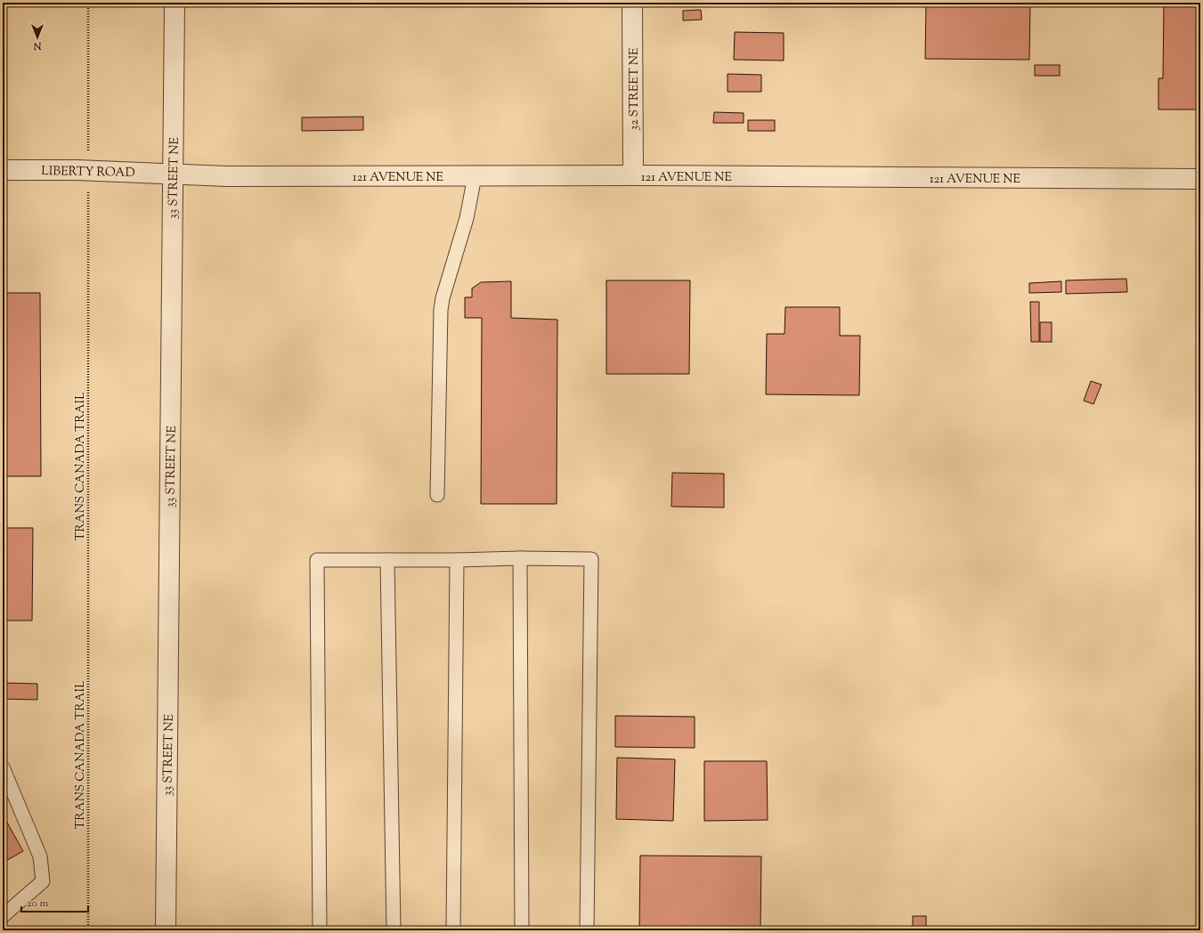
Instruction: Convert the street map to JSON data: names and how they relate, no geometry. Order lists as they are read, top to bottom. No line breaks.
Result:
{"streets":{"street":["32 STREET NE","LIBERTY ROAD","121 AVENUE NE","33 STREET NE"],"path":["TRANS CANADA TRAIL"]},"crossings":[["32 STREET NE","121 AVENUE NE"],["LIBERTY ROAD","121 AVENUE NE"],["LIBERTY ROAD","33 STREET NE"],["LIBERTY ROAD","TRANS CANADA TRAIL"],["121 AVENUE NE","33 STREET NE"]],"scale_bar":"20 m","north":"bottom"}
